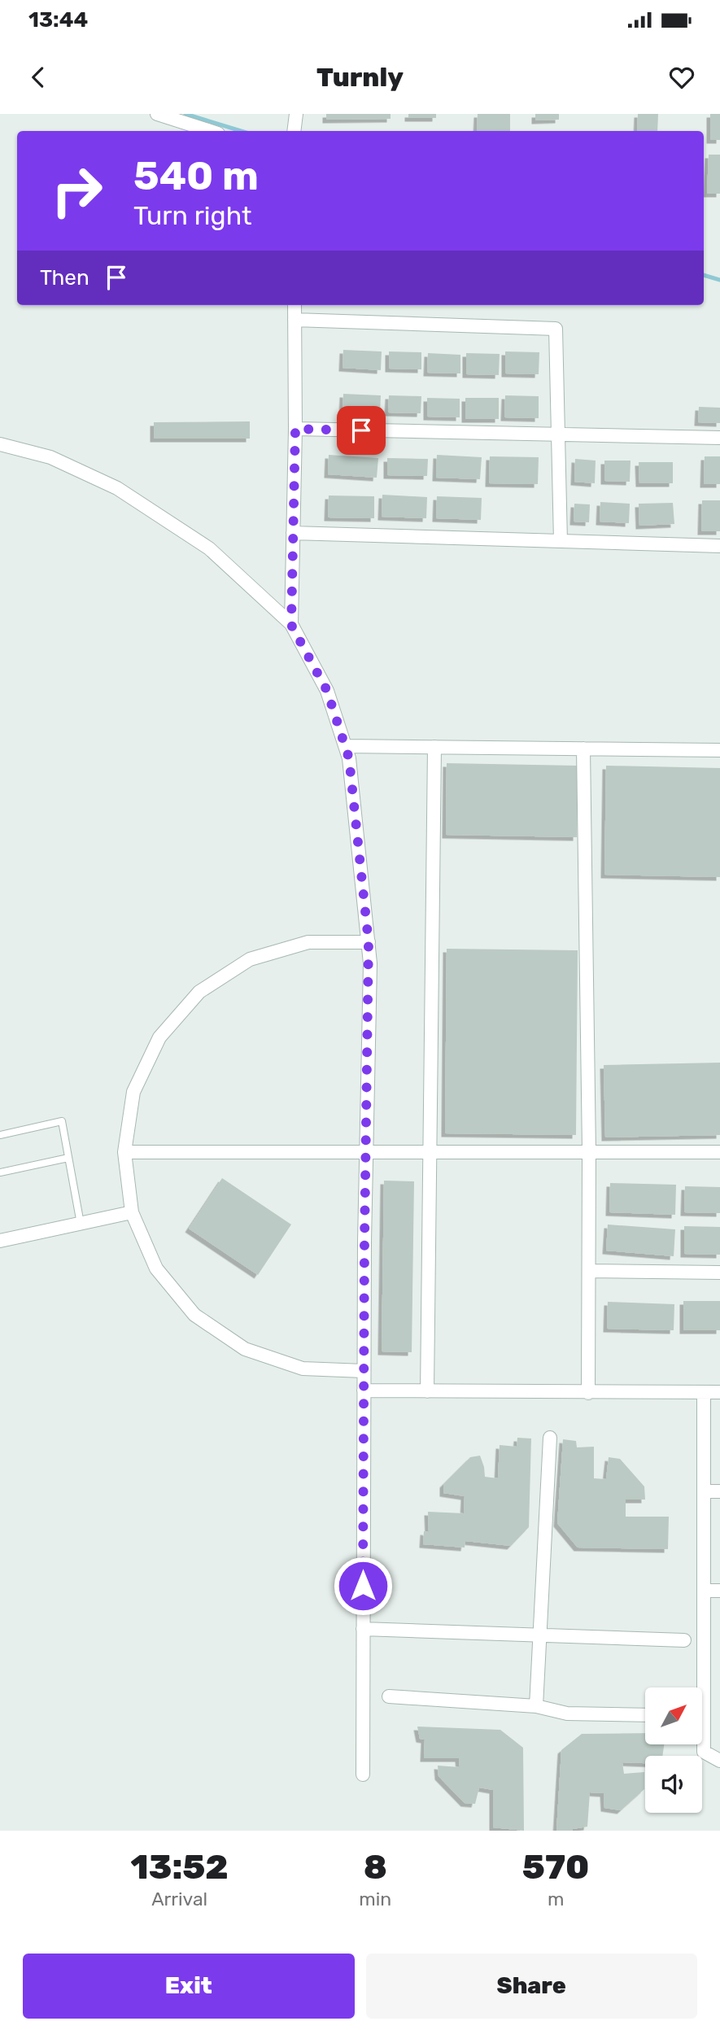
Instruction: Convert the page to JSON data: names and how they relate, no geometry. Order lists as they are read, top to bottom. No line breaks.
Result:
{"north":"top right","page":{"status":"13:44","header":"Turnly","turn":["540 m","Turn right"],"then":"Then","eta":["13:52","Arrival","8","min","570","m"],"buttons":["Exit","Share"]}}
